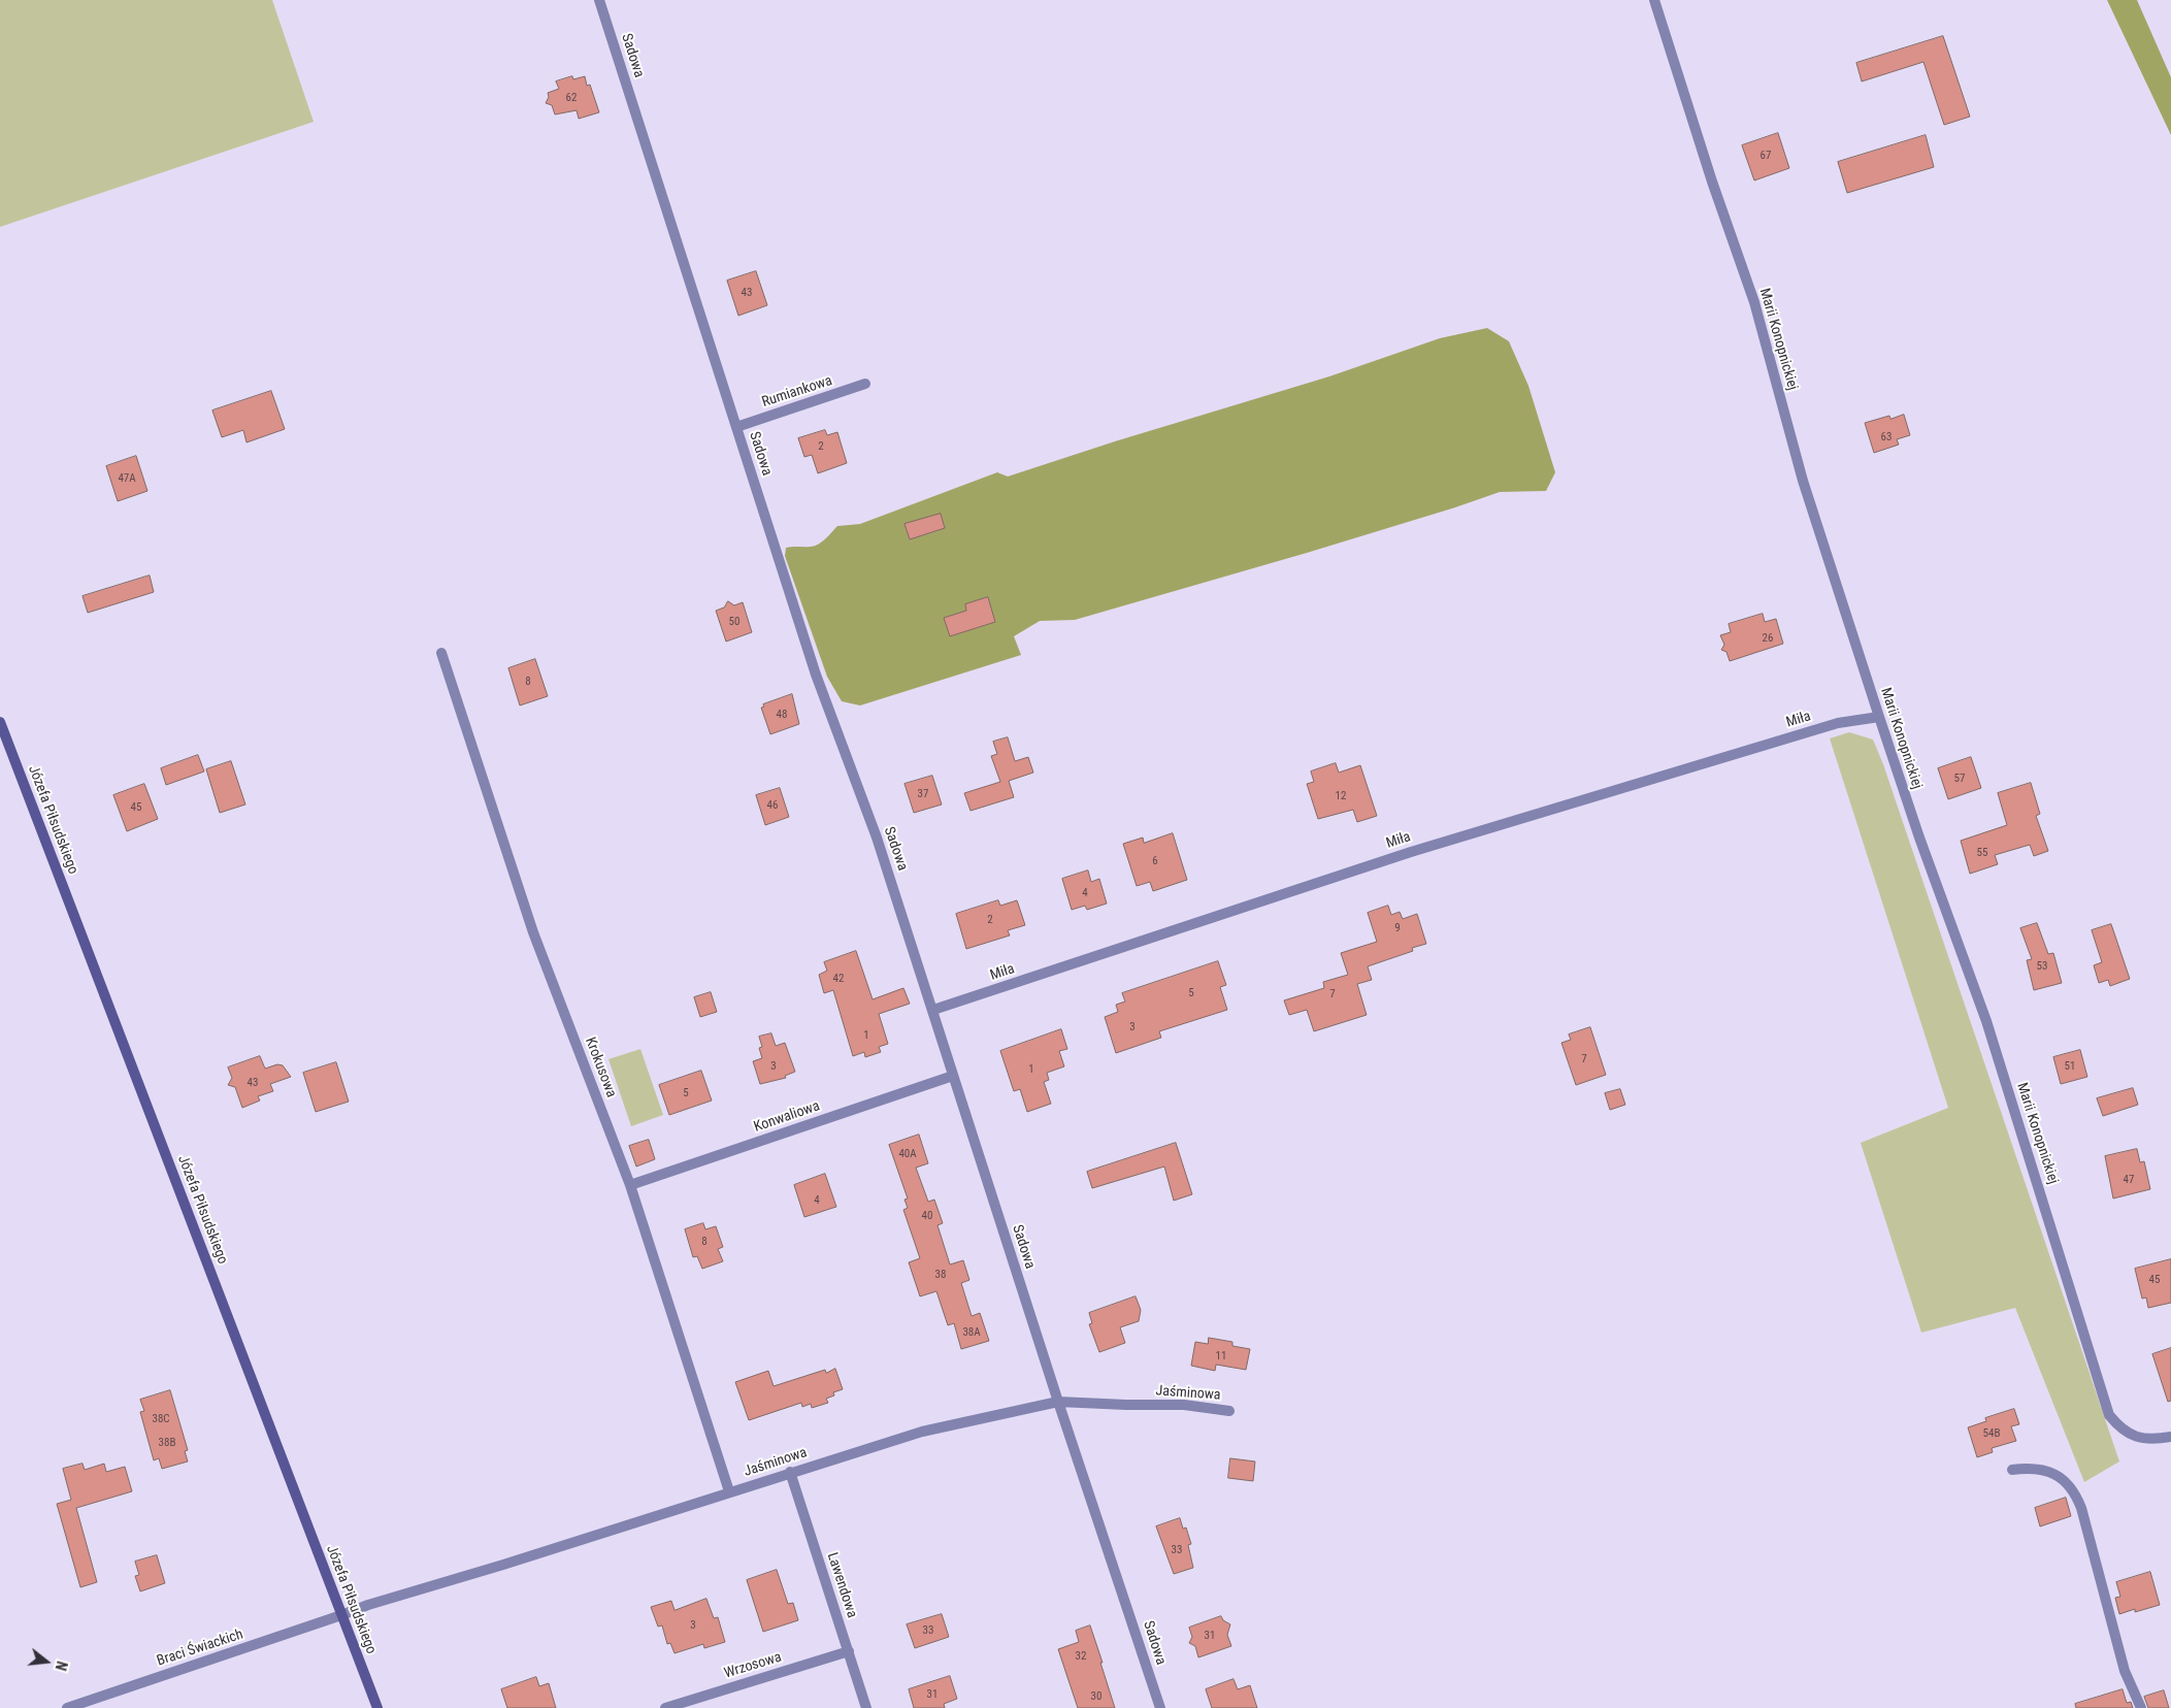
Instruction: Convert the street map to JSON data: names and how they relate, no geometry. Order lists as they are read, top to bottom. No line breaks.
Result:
{"streets":{"main road":["Józefa Piłsudskiego"],"street":["Sadowa","Marii Konopnickiej","Rumiankowa","Miła","Krokusowa","Konwaliowa","Jaśminowa","Lawendowa","Braci Świackich","Wrzosowa"]},"crossings":[["Sadowa","Rumiankowa"],["Sadowa","Miła"],["Sadowa","Konwaliowa"],["Sadowa","Jaśminowa"],["Marii Konopnickiej","Miła"],["Józefa Piłsudskiego","Jaśminowa"],["Józefa Piłsudskiego","Braci Świackich"],["Krokusowa","Konwaliowa"],["Krokusowa","Jaśminowa"],["Jaśminowa","Lawendowa"],["Jaśminowa","Braci Świackich"],["Lawendowa","Wrzosowa"]],"house_numbers":["62","67","43","63","2","47A","50","26","8","48","57","37","12","46","45","55","6","4","2","9","53","42","5","7","3","1","7","3","51","1","43","5","40A","47","4","40","8","38","45","38A","11","38C","54B","38B","33","3","33","31","32","31","30"],"north":"right"}
